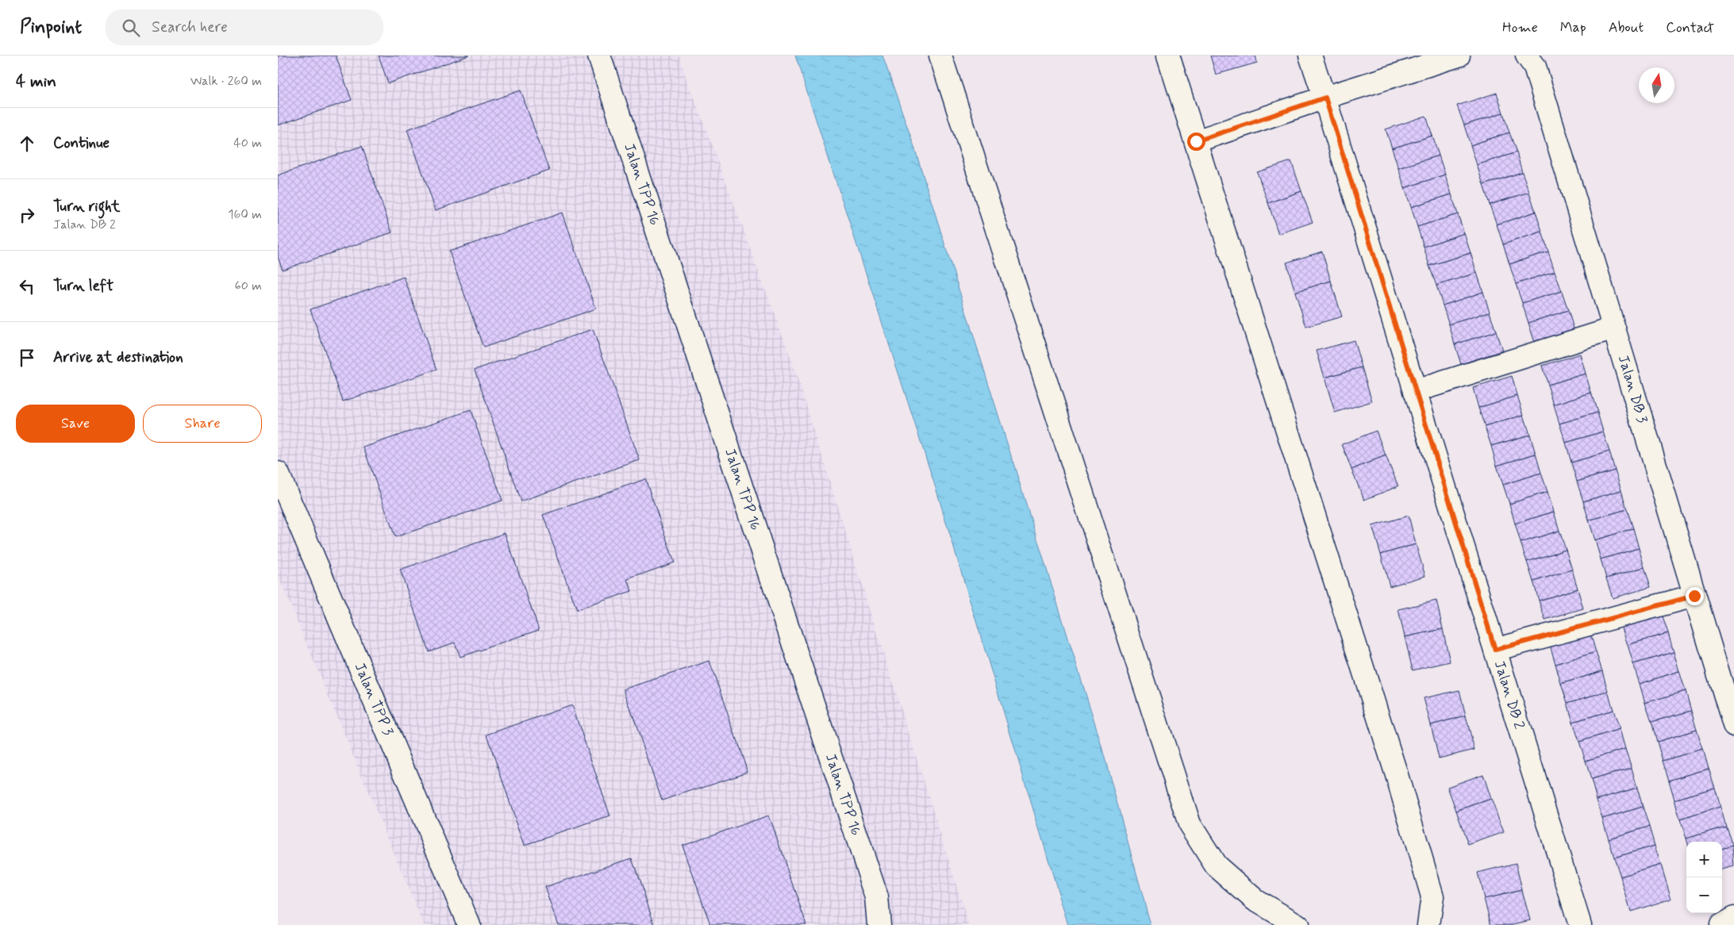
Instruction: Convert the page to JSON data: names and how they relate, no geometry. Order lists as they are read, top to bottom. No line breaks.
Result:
{"streets":{"street":["Jalan TPP 16","Jalan DB 3","Jalan DB 2","Jalan TPP 3"]},"north":"top","page":{"header":"Pinpoint","search":"Search here","nav":["Home","Map","About","Contact"],"heading":["4 min","Walk · 260 m"],"list":[["Continue","40 m"],["Turn right","Jalan DB 2","160 m"],["Turn left","60 m"],"Arrive at destination"],"buttons":["Save","Share"],"map_buttons":["+","−"]}}
